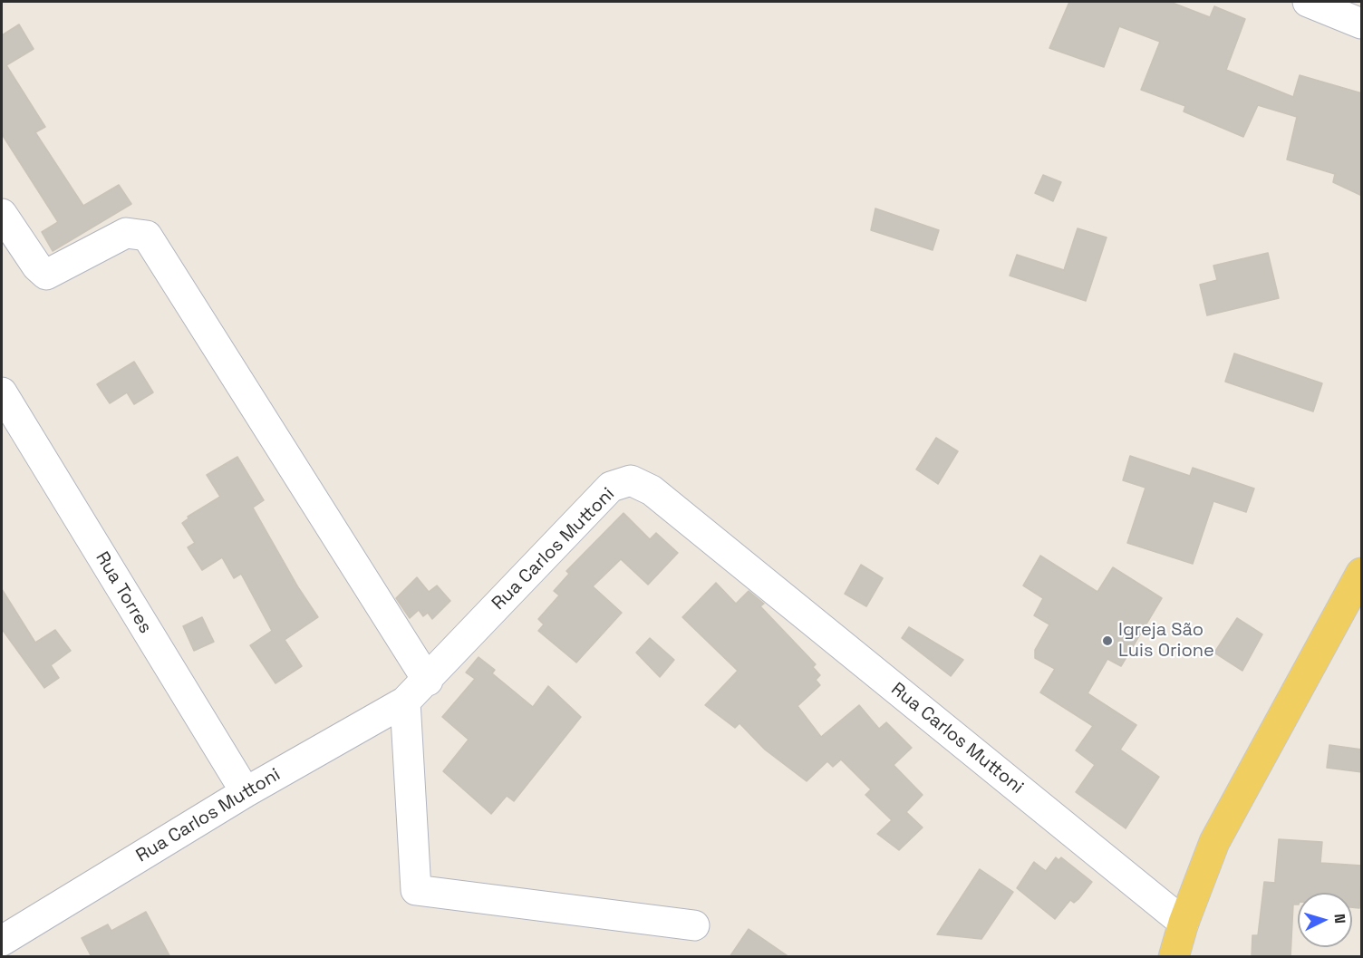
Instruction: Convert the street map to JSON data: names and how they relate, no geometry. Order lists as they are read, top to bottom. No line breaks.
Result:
{"streets":{"street":["Rua Carlos Muttoni","Rua Torres"]},"crossings":[["Rua Carlos Muttoni","Rua Torres"]],"places":["Igreja São Luis Orione"],"north":"right"}
